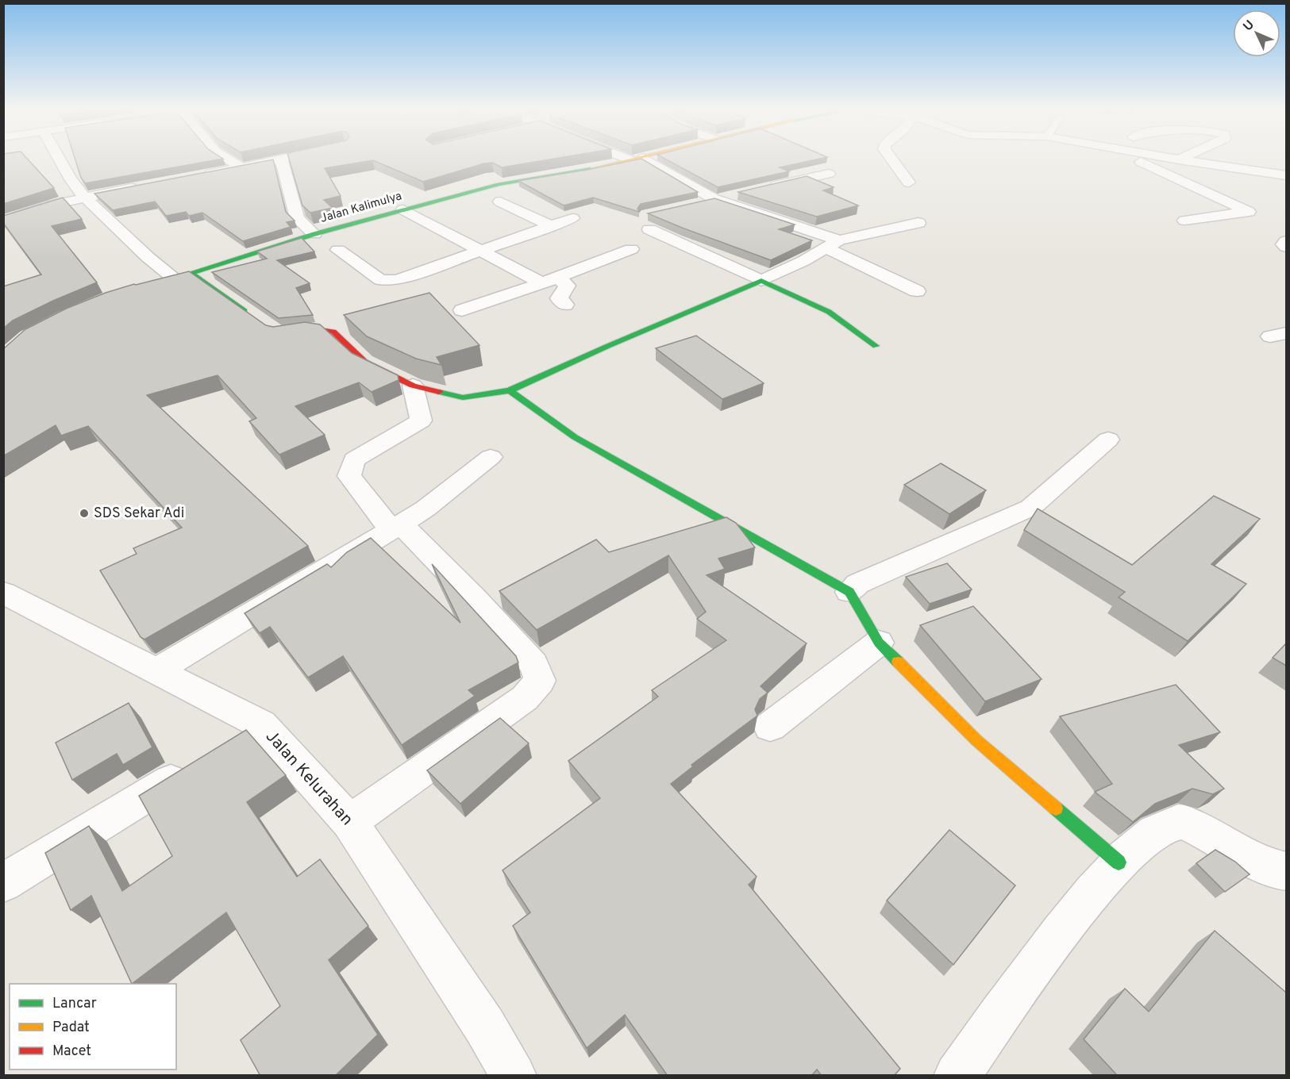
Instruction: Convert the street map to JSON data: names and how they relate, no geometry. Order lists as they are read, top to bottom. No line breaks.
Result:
{"streets":{"street":["Jalan Kalimulya","Jalan Kelurahan"]},"places":["SDS Sekar Adi"],"legend":["Lancar","Padat","Macet"],"north":"top left"}
